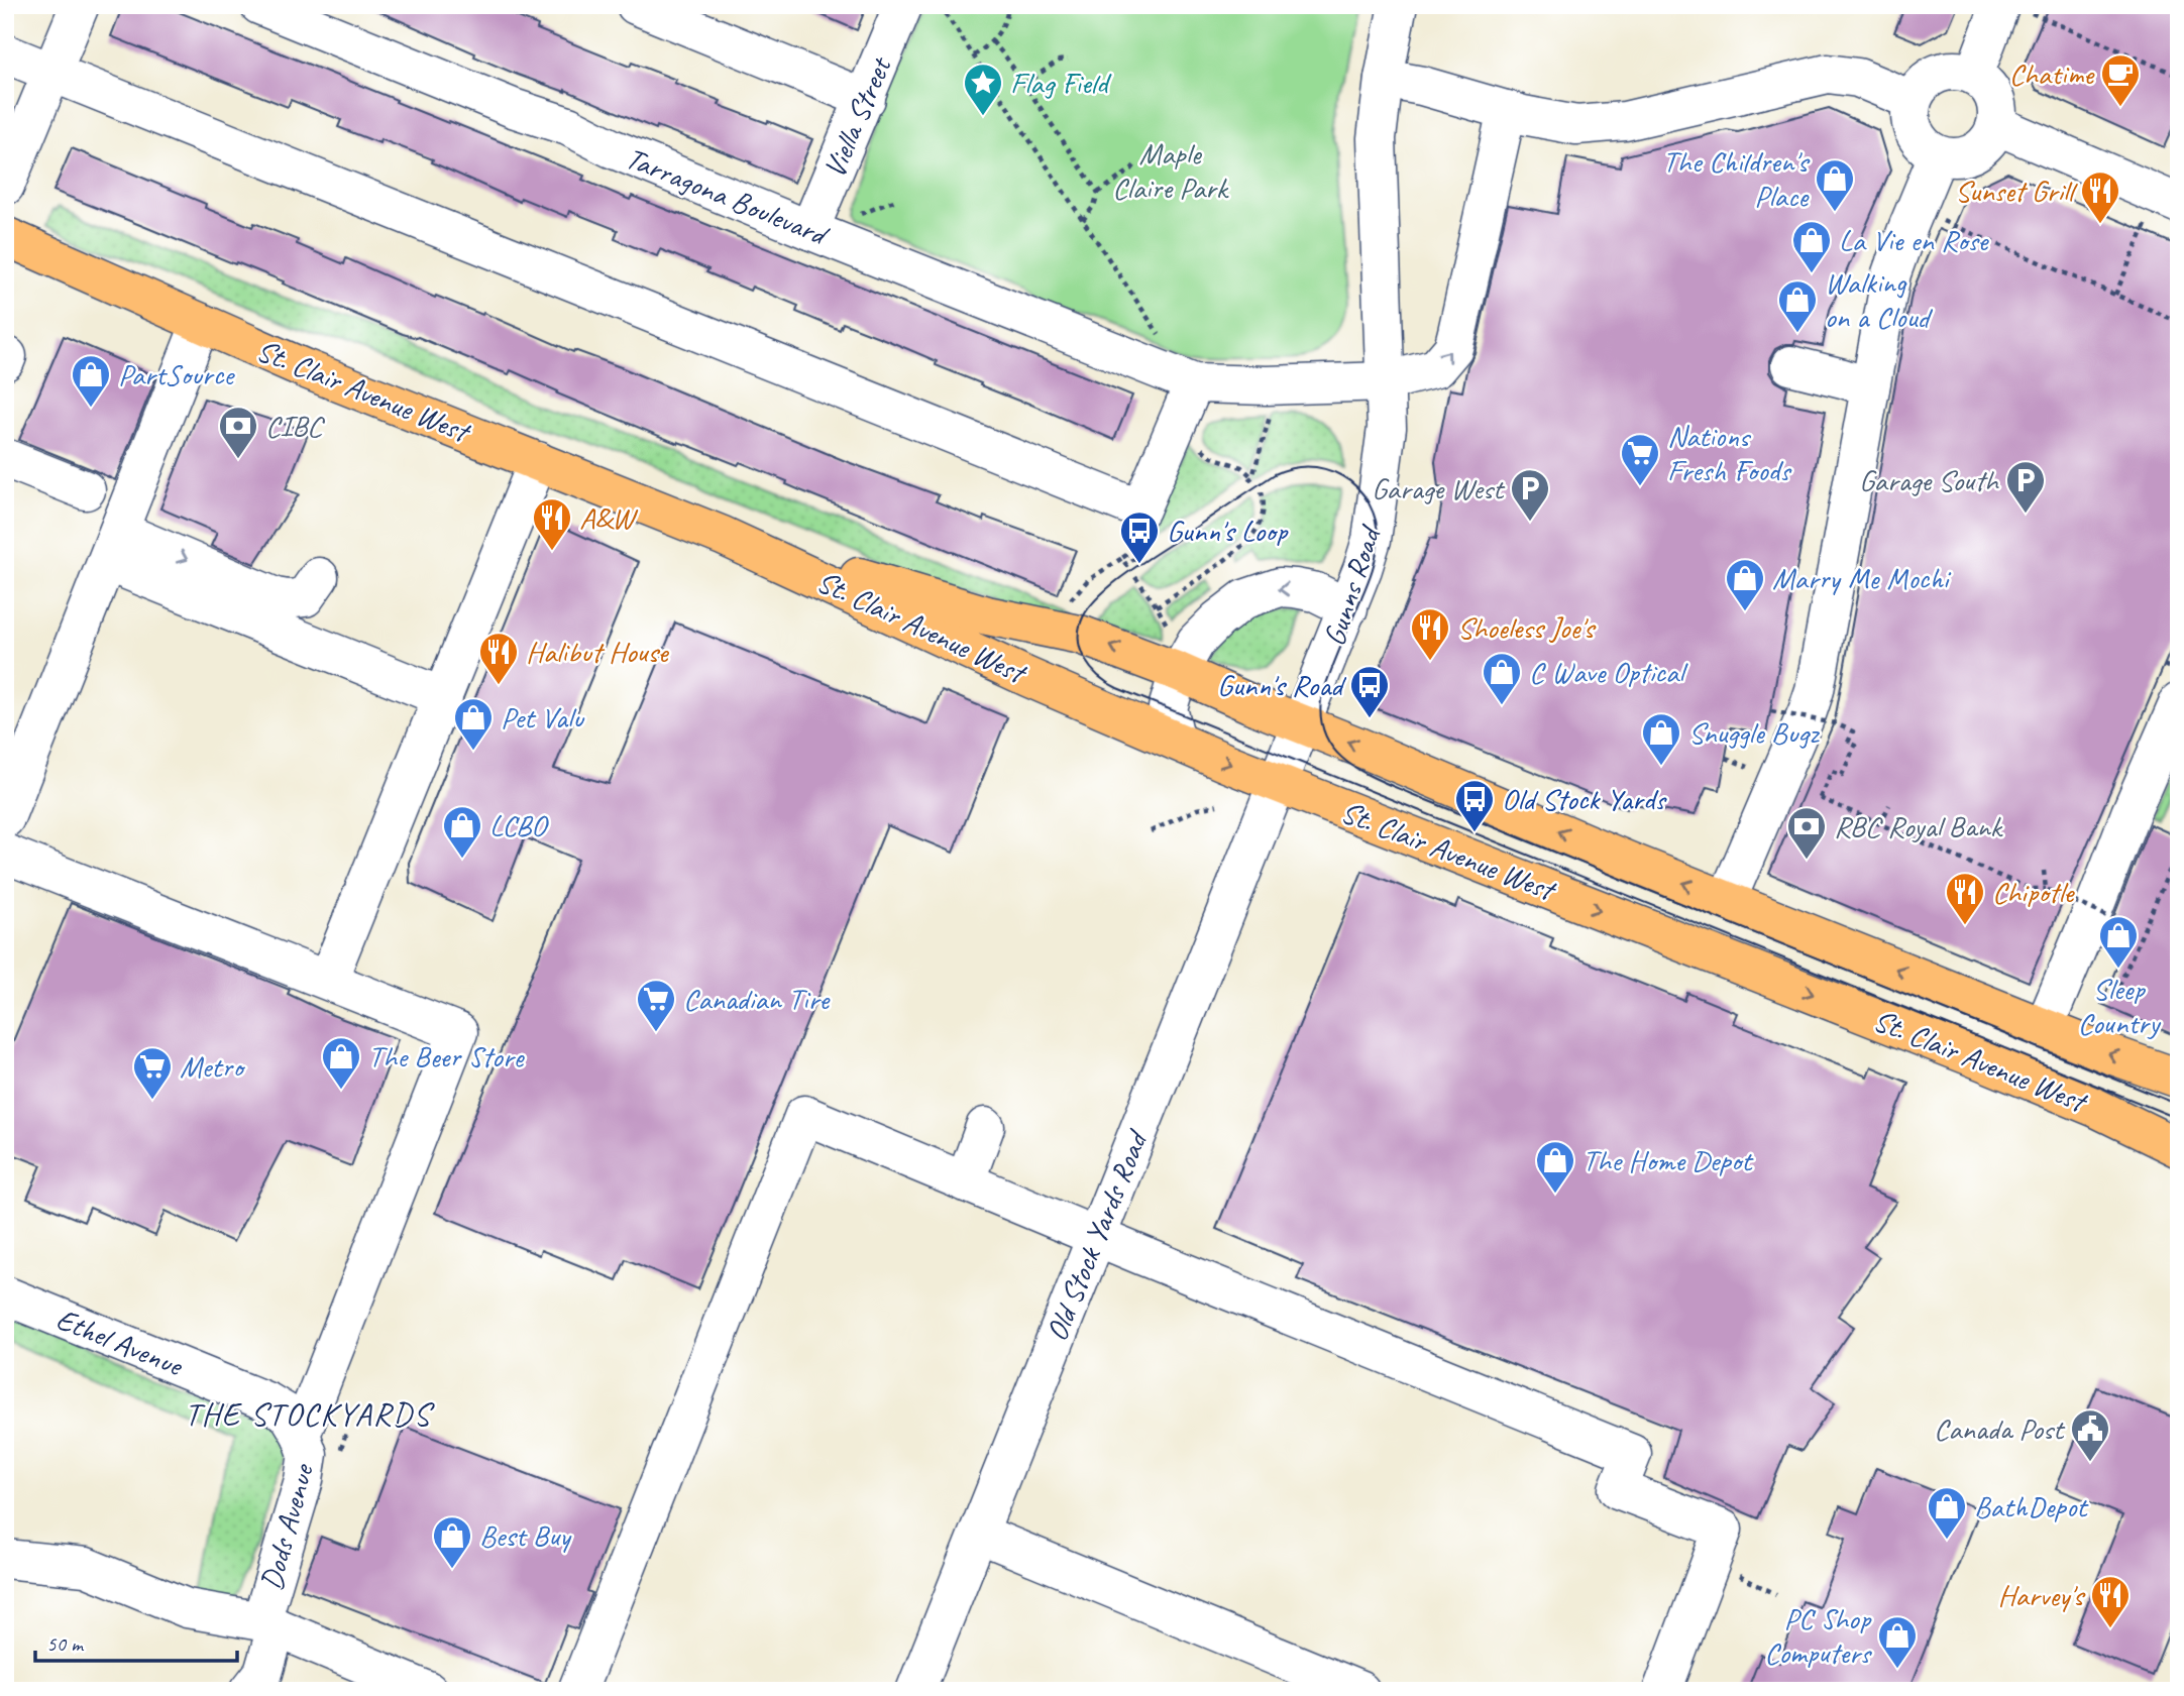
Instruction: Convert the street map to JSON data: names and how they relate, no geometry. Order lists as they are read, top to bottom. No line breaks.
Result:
{"streets":{"main road":["St. Clair Avenue West"],"street":["Viella Street","Tarragona Boulevard","Gunns Road","Old Stock Yards Road","Ethel Avenue","Dods Avenue"]},"crossings":[["Viella Street","Tarragona Boulevard"],["St. Clair Avenue West","Gunns Road"],["St. Clair Avenue West","Old Stock Yards Road"],["Gunns Road","Old Stock Yards Road"],["Ethel Avenue","Dods Avenue"]],"districts":["THE STOCKYARDS"],"parks":["Maple Claire Park"],"places":{"cafe":["Chatime"],"place":["Flag Field"],"shop":["The Children's Place","La Vie en Rose","Walking on a Cloud","PartSource","Marry Me Mochi","C Wave Optical","Pet Valu","Snuggle Bugz","LCBO","Sleep Country","The Beer Store","The Home Depot","BathDepot","Best Buy","PC Shop Computers"],"restaurant":["Sunset Grill","A&W","Shoeless Joe's","Halibut House","Chipotle","Harvey's"],"bank":["CIBC","RBC Royal Bank"],"supermarket":["Nations Fresh Foods","Canadian Tire","Metro"],"parking":["Garage South","Garage West"],"bus stop":["Gunn's Loop","Gunn's Road","Old Stock Yards"],"public building":["Canada Post"]},"scale_bar":"50 m"}
